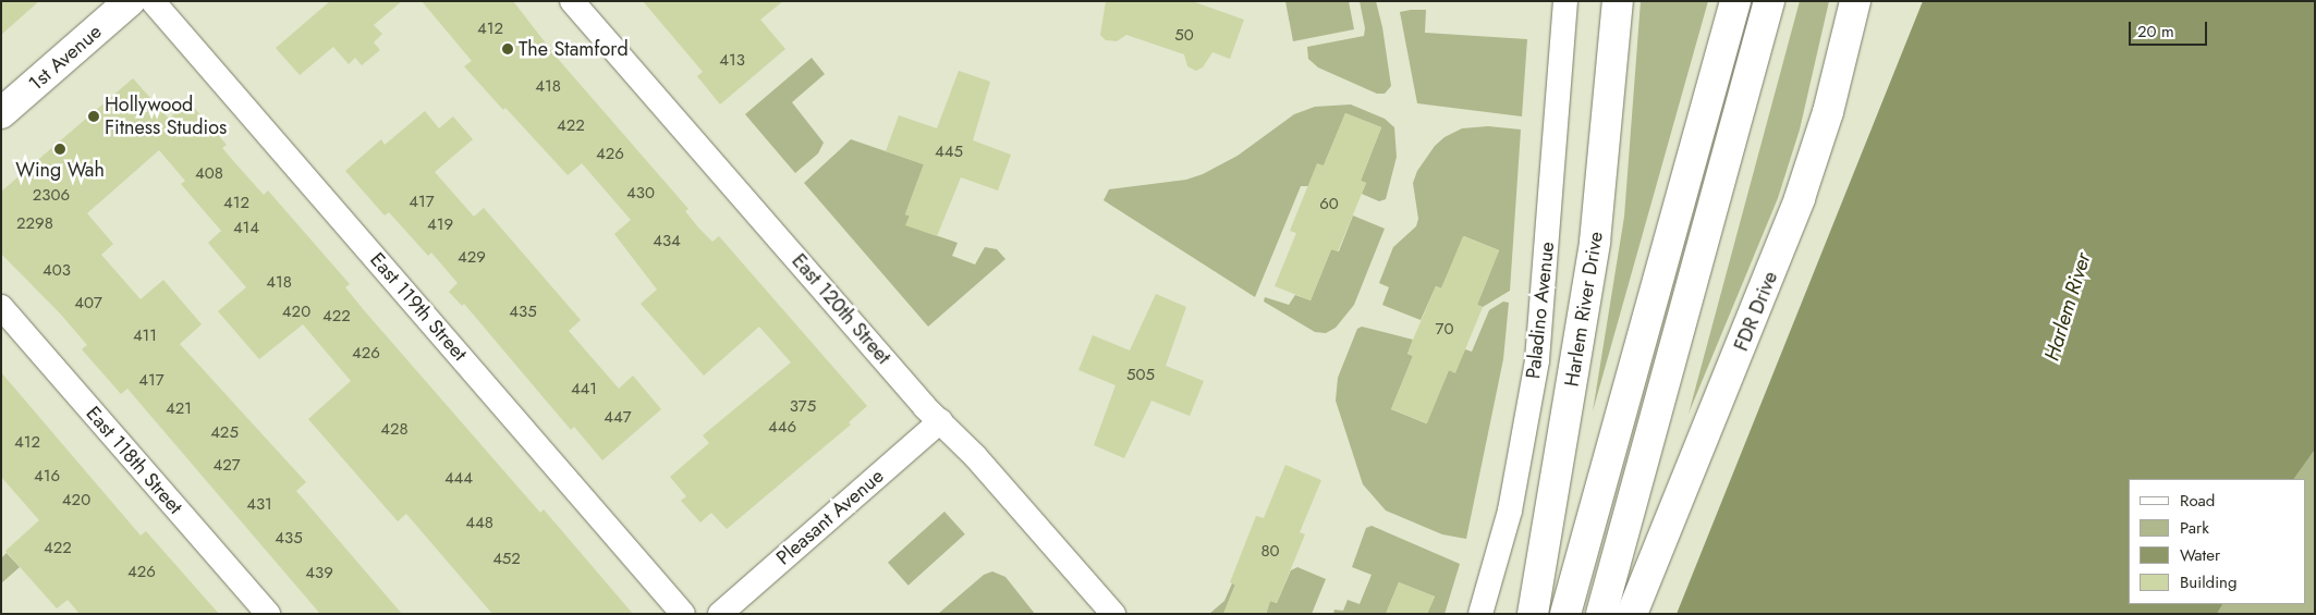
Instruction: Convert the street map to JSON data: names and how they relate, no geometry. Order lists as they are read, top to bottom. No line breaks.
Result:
{"streets":{"main road":["1st Avenue","Harlem River Drive","FDR Drive"],"street":["East 119th Street","East 120th Street","Paladino Avenue","East 118th Street","Pleasant Avenue"]},"crossings":[["East 120th Street","Pleasant Avenue"]],"water":["Harlem River"],"places":["The Stamford","Hollywood Fitness Studios","Wing Wah"],"house_numbers":["412","50","413","418","422","445","426","408","430","2306","417","412","60","2298","419","414","434","429","403","418","407","420","435","422","70","411","426","505","417","441","375","421","447","446","428","425","412","427","416","444","420","431","448","435","422","80","452","426","439"],"legend":["Road","Park","Water","Building"],"scale_bar":"20 m"}
